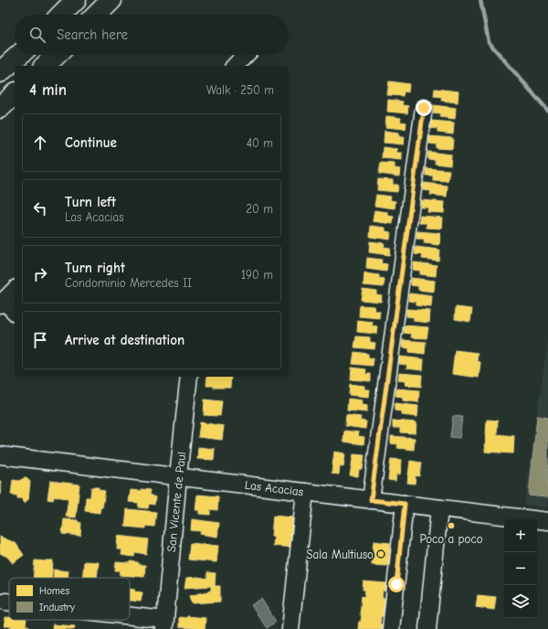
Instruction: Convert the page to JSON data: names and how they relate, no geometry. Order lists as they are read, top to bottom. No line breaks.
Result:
{"streets":{"street":["Las Acacias","San Vicente de Paul"]},"crossings":[["Las Acacias","San Vicente de Paul"]],"places":["Poco a poco","Sala Multiuso"],"legend":["Homes","Industry"],"page":{"search":"Search here","heading":["4 min","Walk · 250 m"],"list":[["Continue","40 m"],["Turn left","Las Acacias","20 m"],["Turn right","Condominio Mercedes II","190 m"],"Arrive at destination"],"map_buttons":["+","−"]}}
